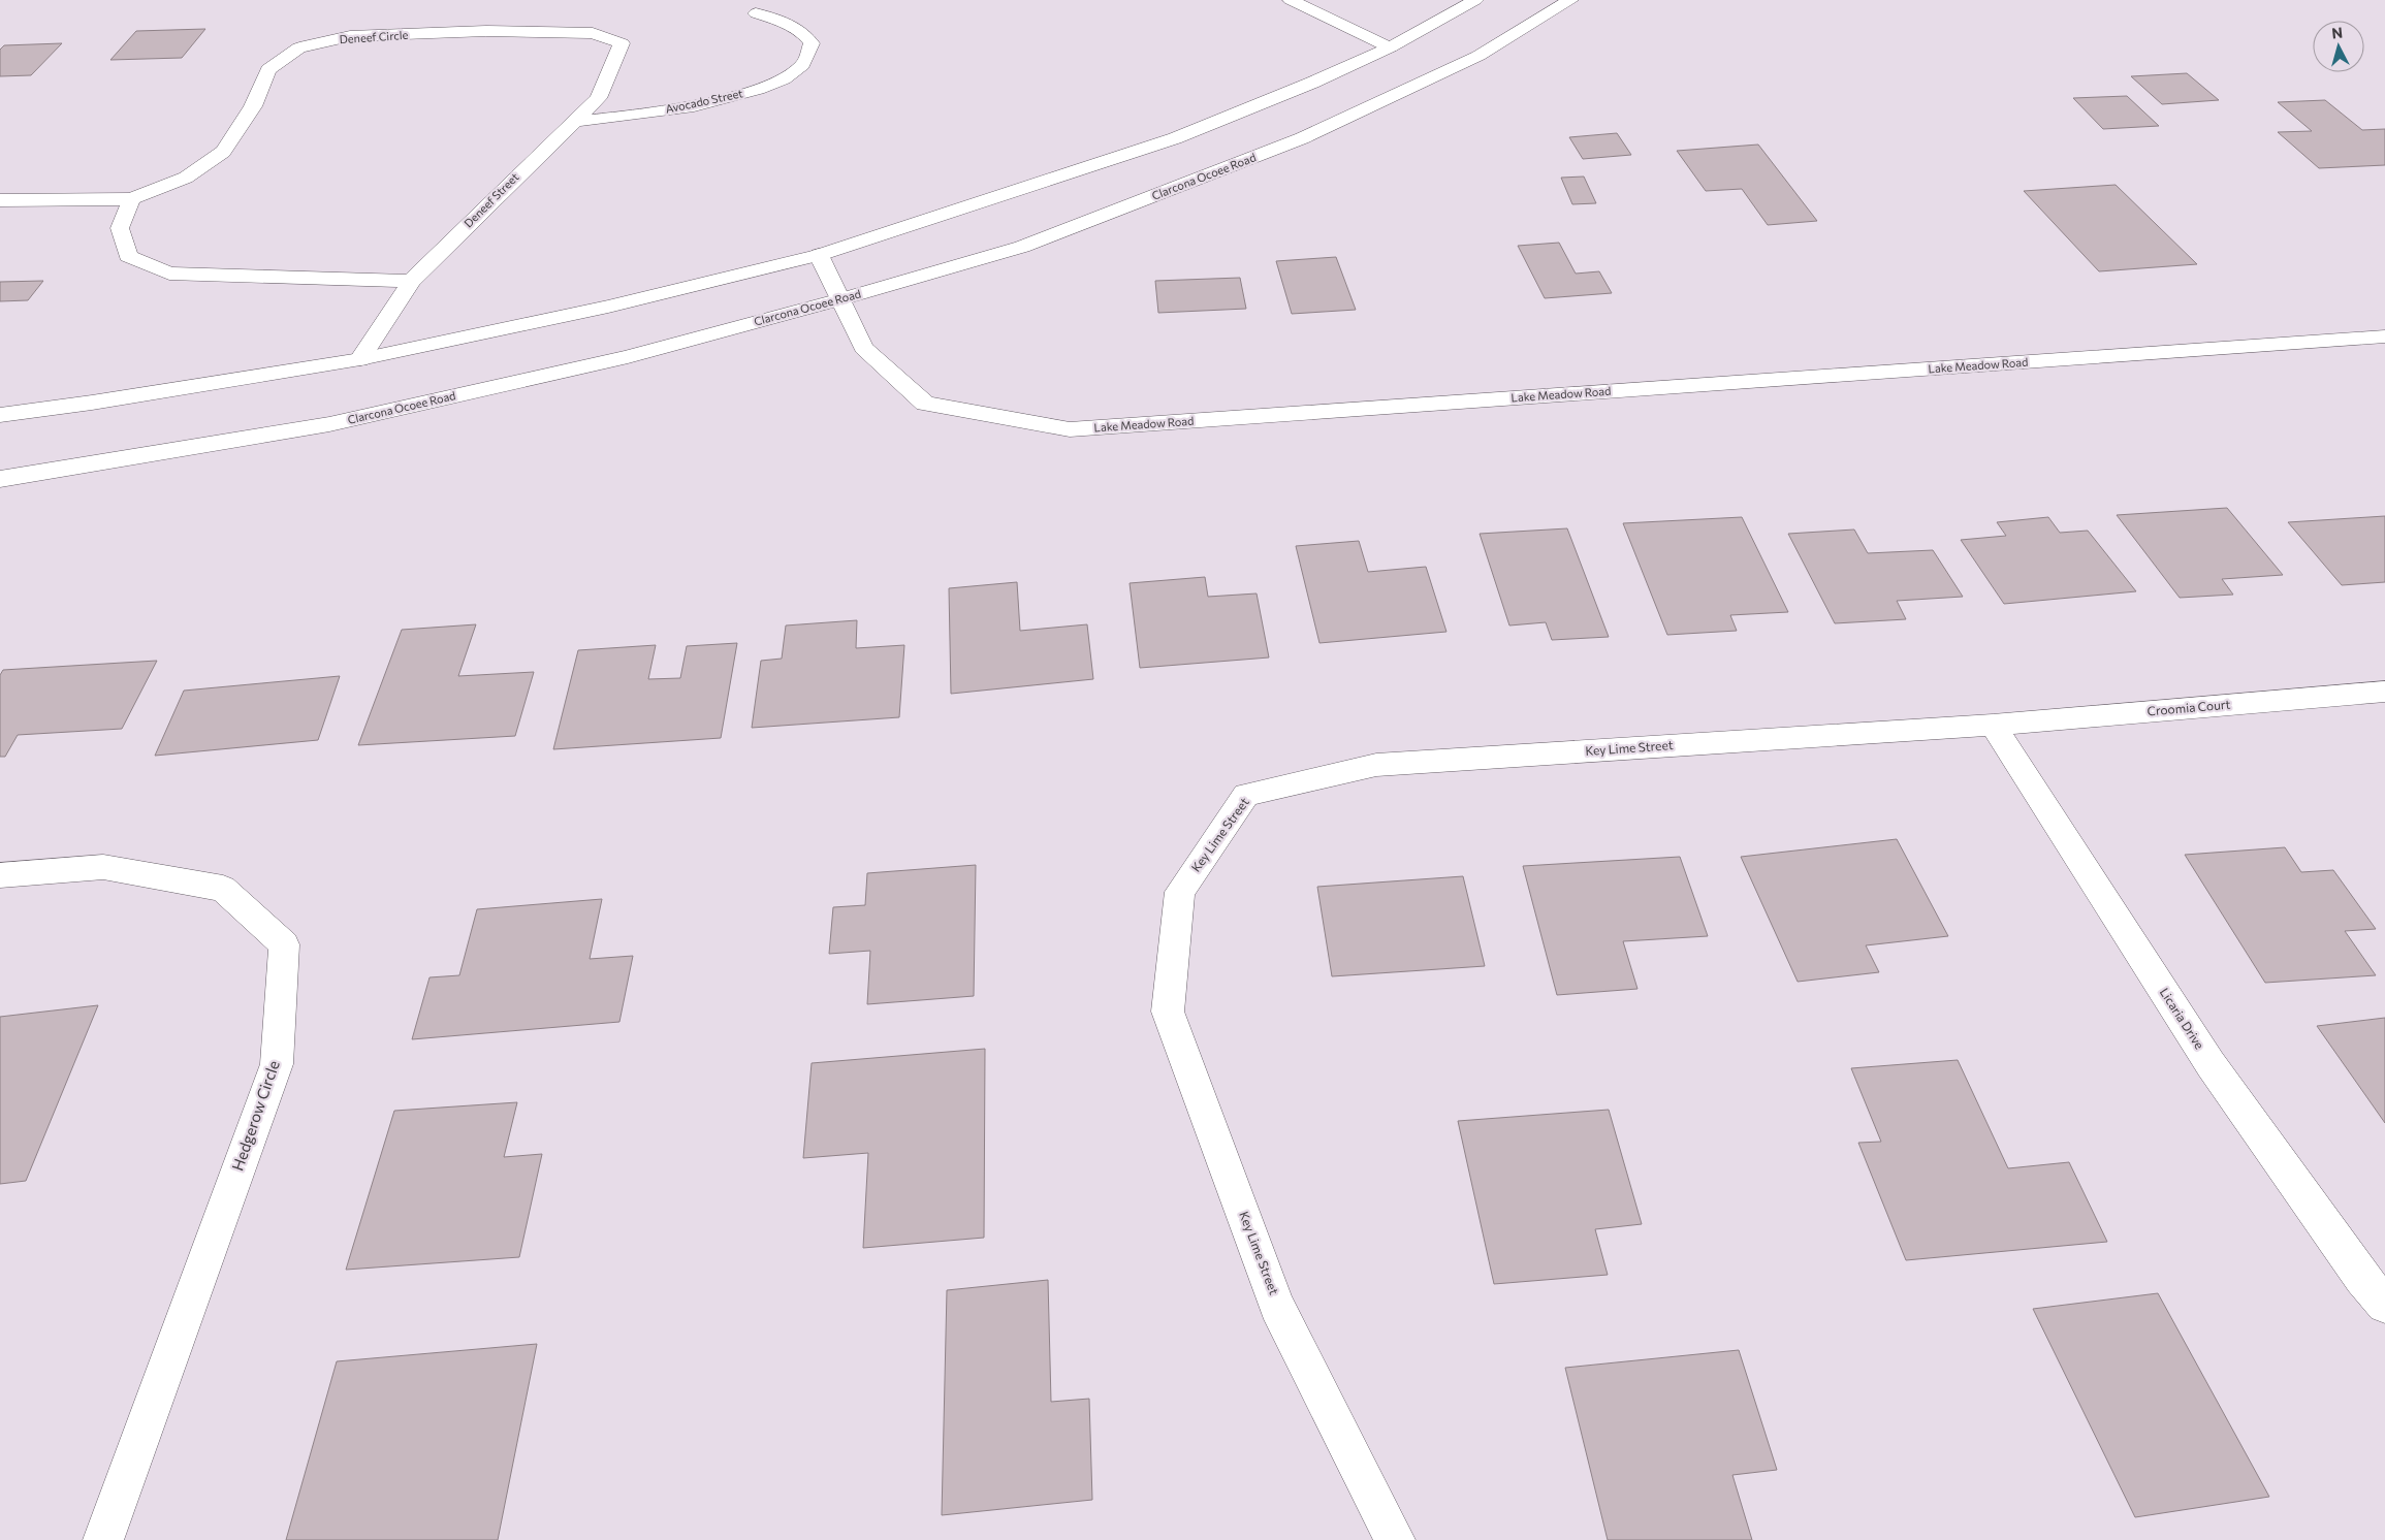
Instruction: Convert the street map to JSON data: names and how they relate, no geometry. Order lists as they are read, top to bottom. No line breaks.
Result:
{"streets":{"street":["Deneef Circle","Avocado Street","Clarcona Ocoee Road","Deneef Street","Lake Meadow Road","Croomia Court","Key Lime Street","Licaria Drive","Hedgerow Circle"]},"crossings":[["Deneef Circle","Deneef Street"],["Avocado Street","Deneef Street"],["Clarcona Ocoee Road","Lake Meadow Road"],["Croomia Court","Key Lime Street"],["Croomia Court","Licaria Drive"],["Key Lime Street","Licaria Drive"]],"north":"top"}
